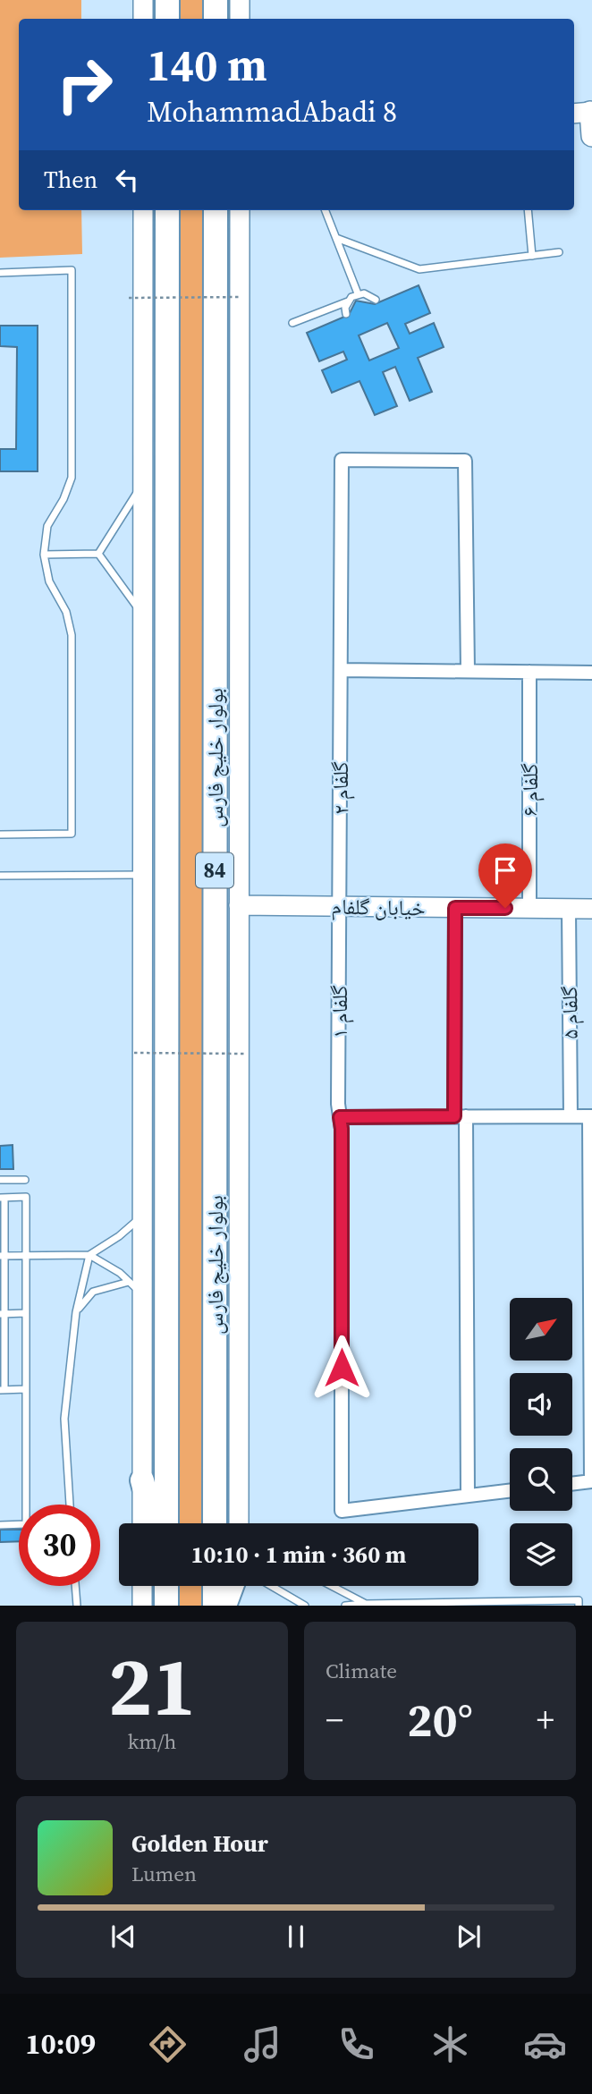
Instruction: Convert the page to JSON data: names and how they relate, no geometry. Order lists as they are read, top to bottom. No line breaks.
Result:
{"streets":{"highway":["بولوار خلیج فارس","84"],"street":["گلفام ۲","گلفام ۶","خیابان گلفام","گلفام ۱","گلفام ۵"]},"crossings":[["گلفام ۲","خیابان گلفام"],["گلفام ۲","گلفام ۱"],["گلفام ۶","خیابان گلفام"],["خیابان گلفام","گلفام ۱"],["خیابان گلفام","گلفام ۵"]],"north":"top right","page":{"turn":["140 m","MohammadAbadi 8"],"then":"Then","limit":"30","trip":"10:10 · 1 min · 360 m","tile":[["21","km/h"],"Climate"],"heat":["−","20°","+"],"song":["Golden Hour","Lumen"],"tabs":"10:09"}}
